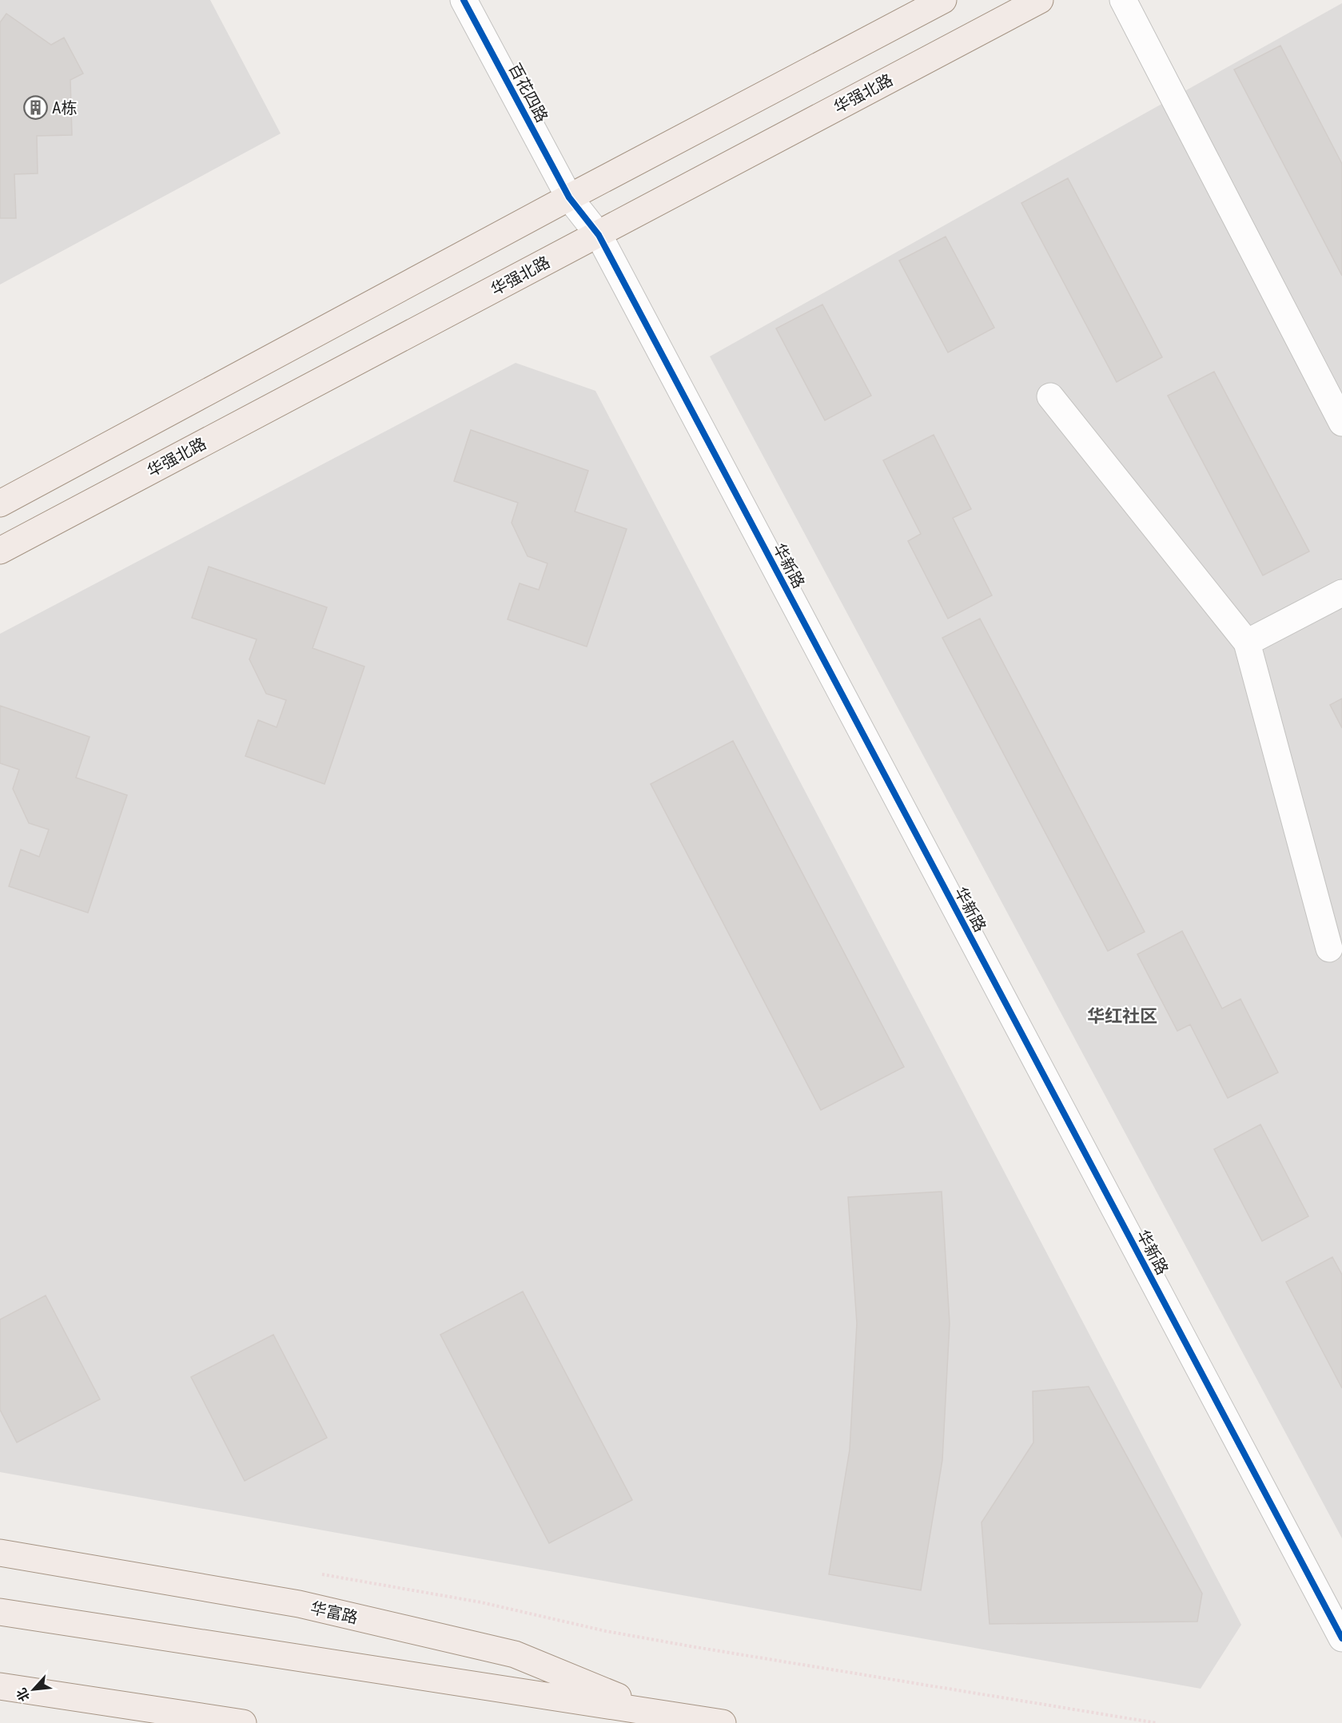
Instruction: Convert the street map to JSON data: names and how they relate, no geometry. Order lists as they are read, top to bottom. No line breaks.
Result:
{"streets":{"main road":["华强北路","华富路"],"street":["百花四路","华新路"]},"crossings":[["百花四路","华新路"],["华强北路","华新路"]],"districts":["华红社区"],"places":{"building":["A栋"]},"north":"bottom left"}
